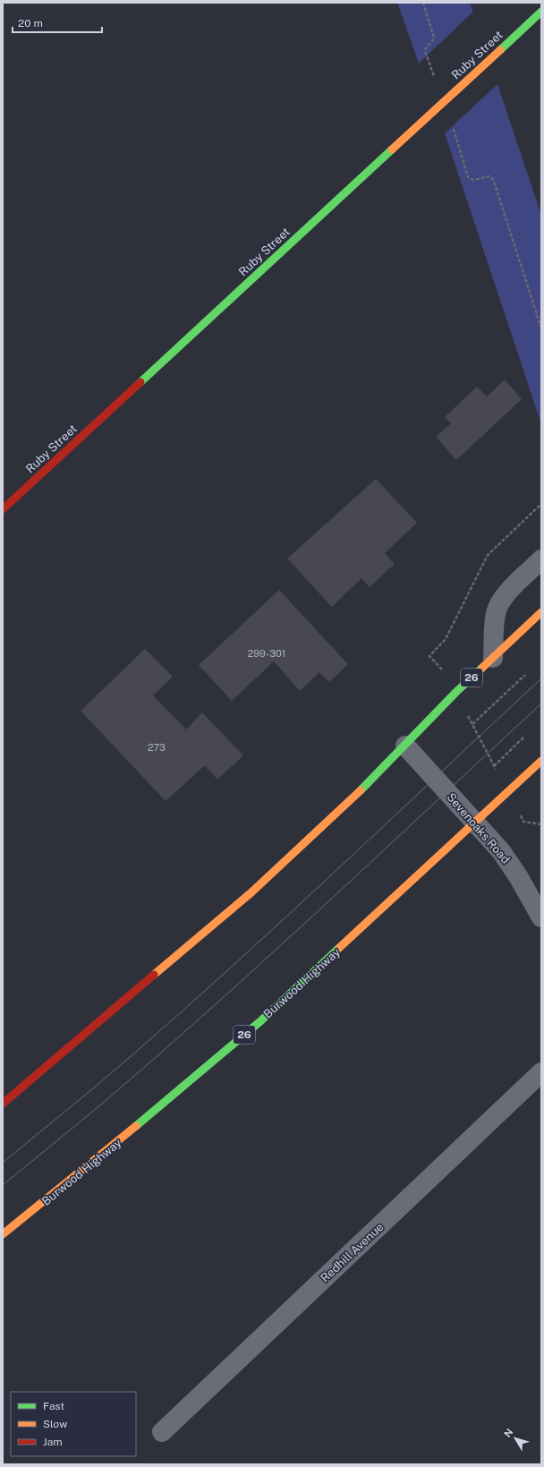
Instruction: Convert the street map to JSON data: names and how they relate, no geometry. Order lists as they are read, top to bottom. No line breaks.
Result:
{"streets":{"main road":["Ruby Street","26","Burwood Highway"],"street":["Sevenoaks Road","Redhill Avenue"]},"crossings":[["26","Sevenoaks Road"],["Sevenoaks Road","Burwood Highway"]],"house_numbers":["299-301","273"],"legend":["Fast","Slow","Jam"],"scale_bar":"20 m","north":"top left"}
